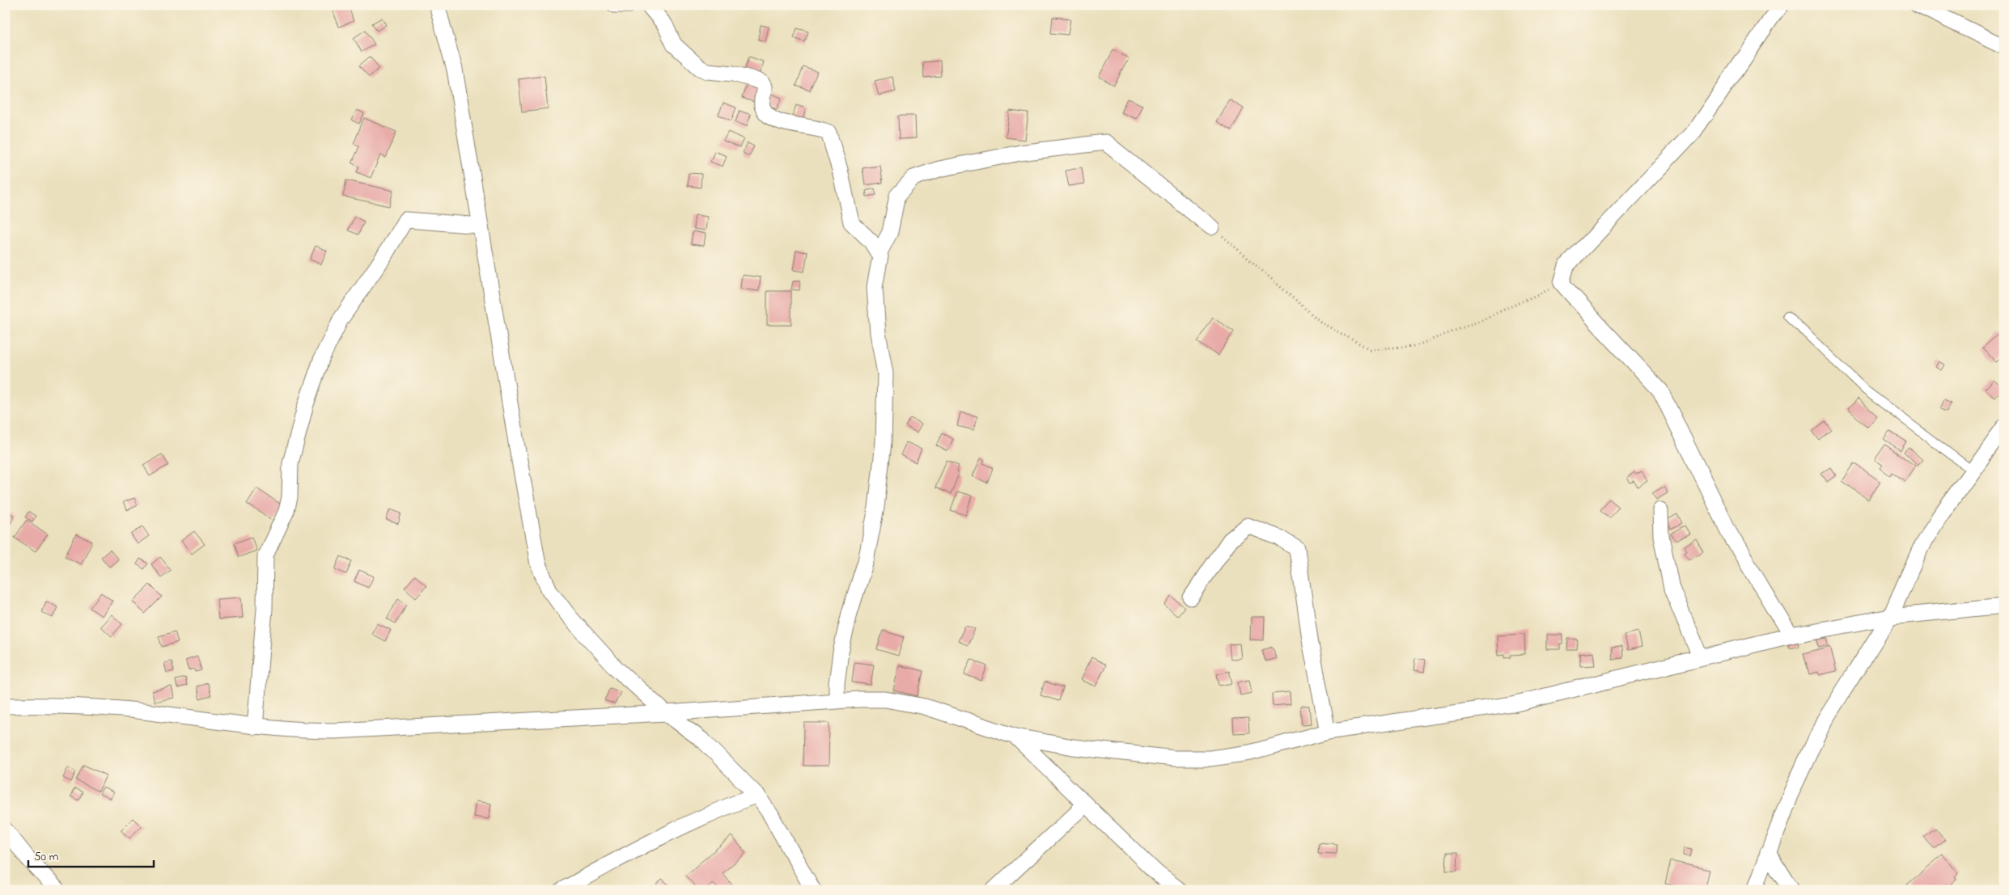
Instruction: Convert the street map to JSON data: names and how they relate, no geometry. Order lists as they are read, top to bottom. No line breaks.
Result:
{"scale_bar":"50 m"}
